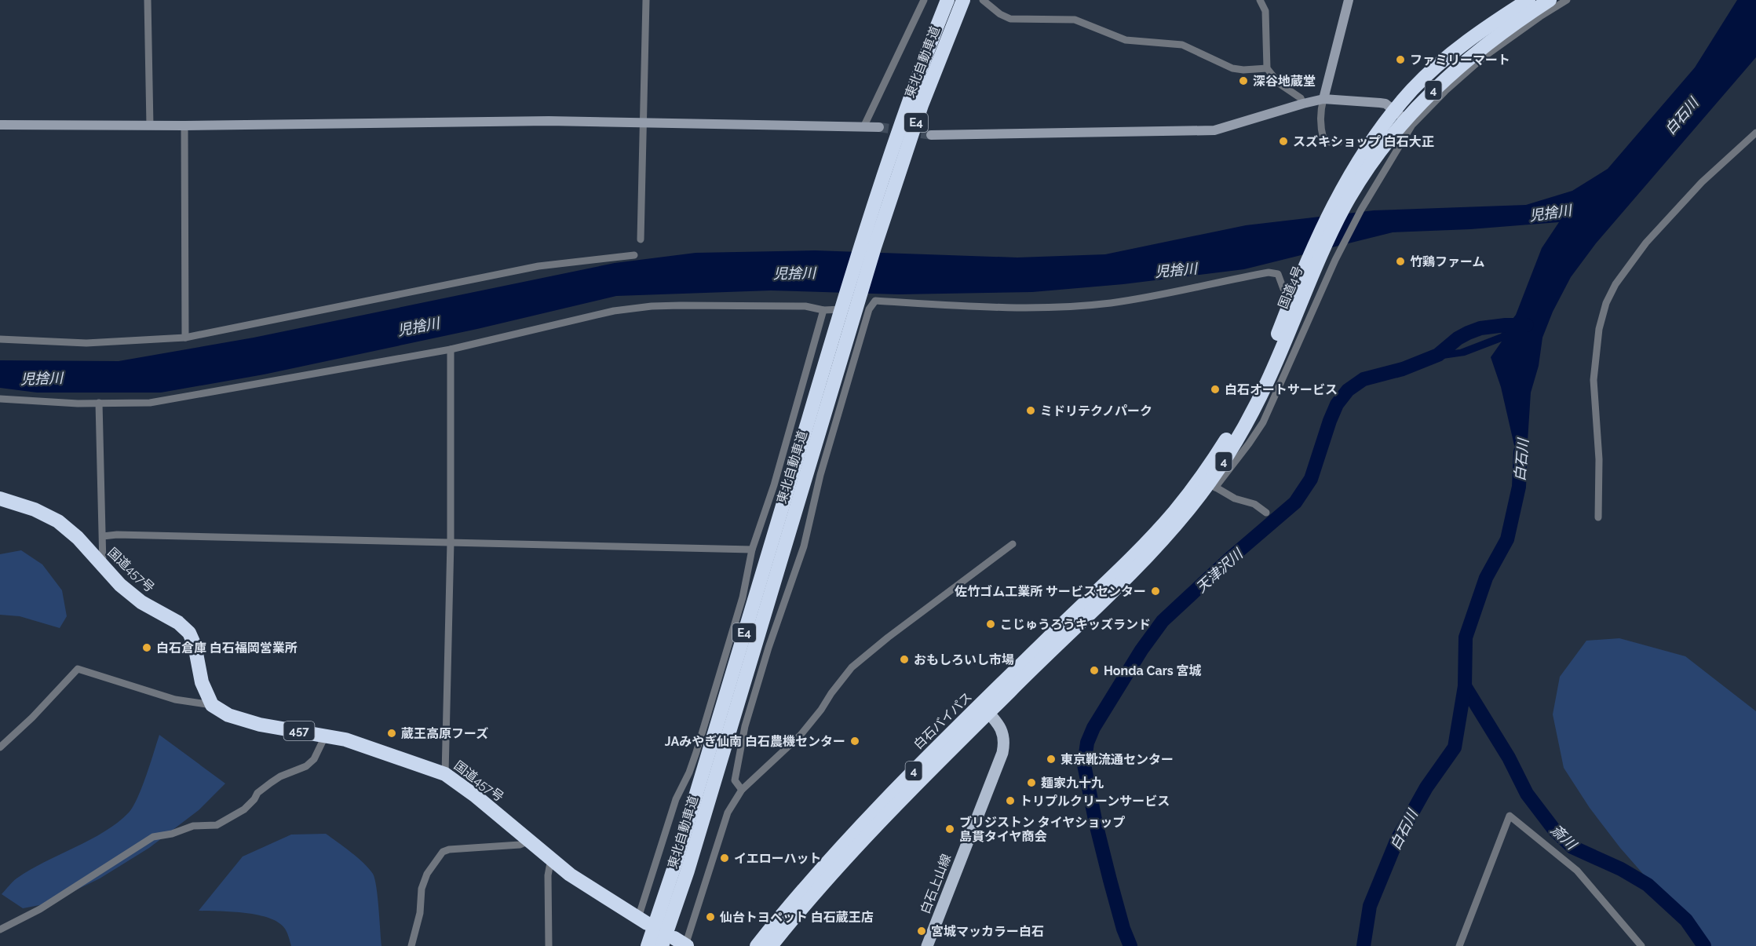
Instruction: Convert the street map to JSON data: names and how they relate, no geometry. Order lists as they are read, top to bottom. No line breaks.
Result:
{"streets":{"highway":["東北自動車道","4","E4","国道4号","国道457号","白石バイパス","457"],"main road":["白石上山線"]},"crossings":[["国道4号","白石バイパス"],["白石バイパス","白石上山線"]],"water":["白石川","児捨川","天津沢川","斎川"],"places":["ファミリーマート","深谷地蔵堂","スズキショップ 白石大正","竹鶏ファーム","白石オートサービス","ミドリテクノパーク","佐竹ゴム工業所 サービスセンター","こじゅうろうキッズランド","白石倉庫 白石福岡営業所","おもしろいし市場","Honda Cars 宮城","蔵王高原フーズ","JAみやぎ仙南 白石農機センター","東京靴流通センター","麺家九十九","トリプルクリーンサービス","ブリジストン タイヤショップ 島貫タイヤ商会","イエローハット","仙台トヨペット 白石蔵王店","宮城マッカラー白石"]}
